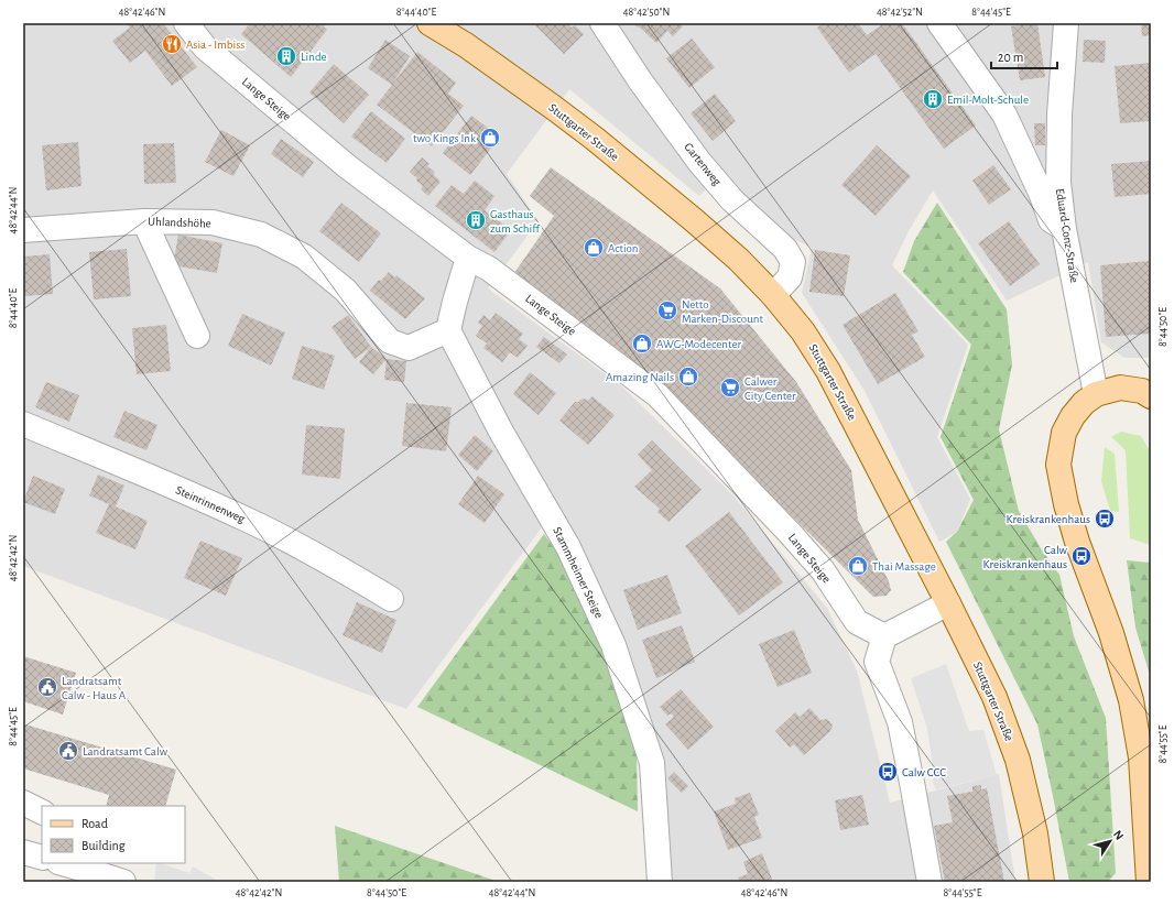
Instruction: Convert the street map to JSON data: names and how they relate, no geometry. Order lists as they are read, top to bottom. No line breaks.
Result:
{"streets":{"main road":["Stuttgarter Straße"],"street":["Lange Steige","Gartenweg","Uhlandshöhe","Eduard-Conz-Straße","Steinrinnenweg","Stammheimer Steige"]},"crossings":[["Stuttgarter Straße","Gartenweg"],["Uhlandshöhe","Stammheimer Steige"]],"places":{"restaurant":["Asia - Imbiss"],"building":["Linde","Emil-Molt-Schule","Gasthaus zum Schiff"],"shop":["two Kings Ink","Action","AWG-Modecenter","Amazing Nails","Thai Massage"],"supermarket":["Netto Marken-Discount","Calwer City Center"],"bus stop":["Kreiskrankenhaus","Calw Kreiskrankenhaus","Calw CCC"],"public building":["Landratsamt Calw - Haus A","Landratsamt Calw"]},"legend":["Road","Building"],"scale_bar":"20 m","north":"top right","coordinates":["48°42'46\"N","8°44'40\"E","48°42'50\"N","48°42'52\"N","8°44'45\"E","48°42'44\"N","8°44'50\"E","48°42'42\"N","8°44'55\"E"]}
